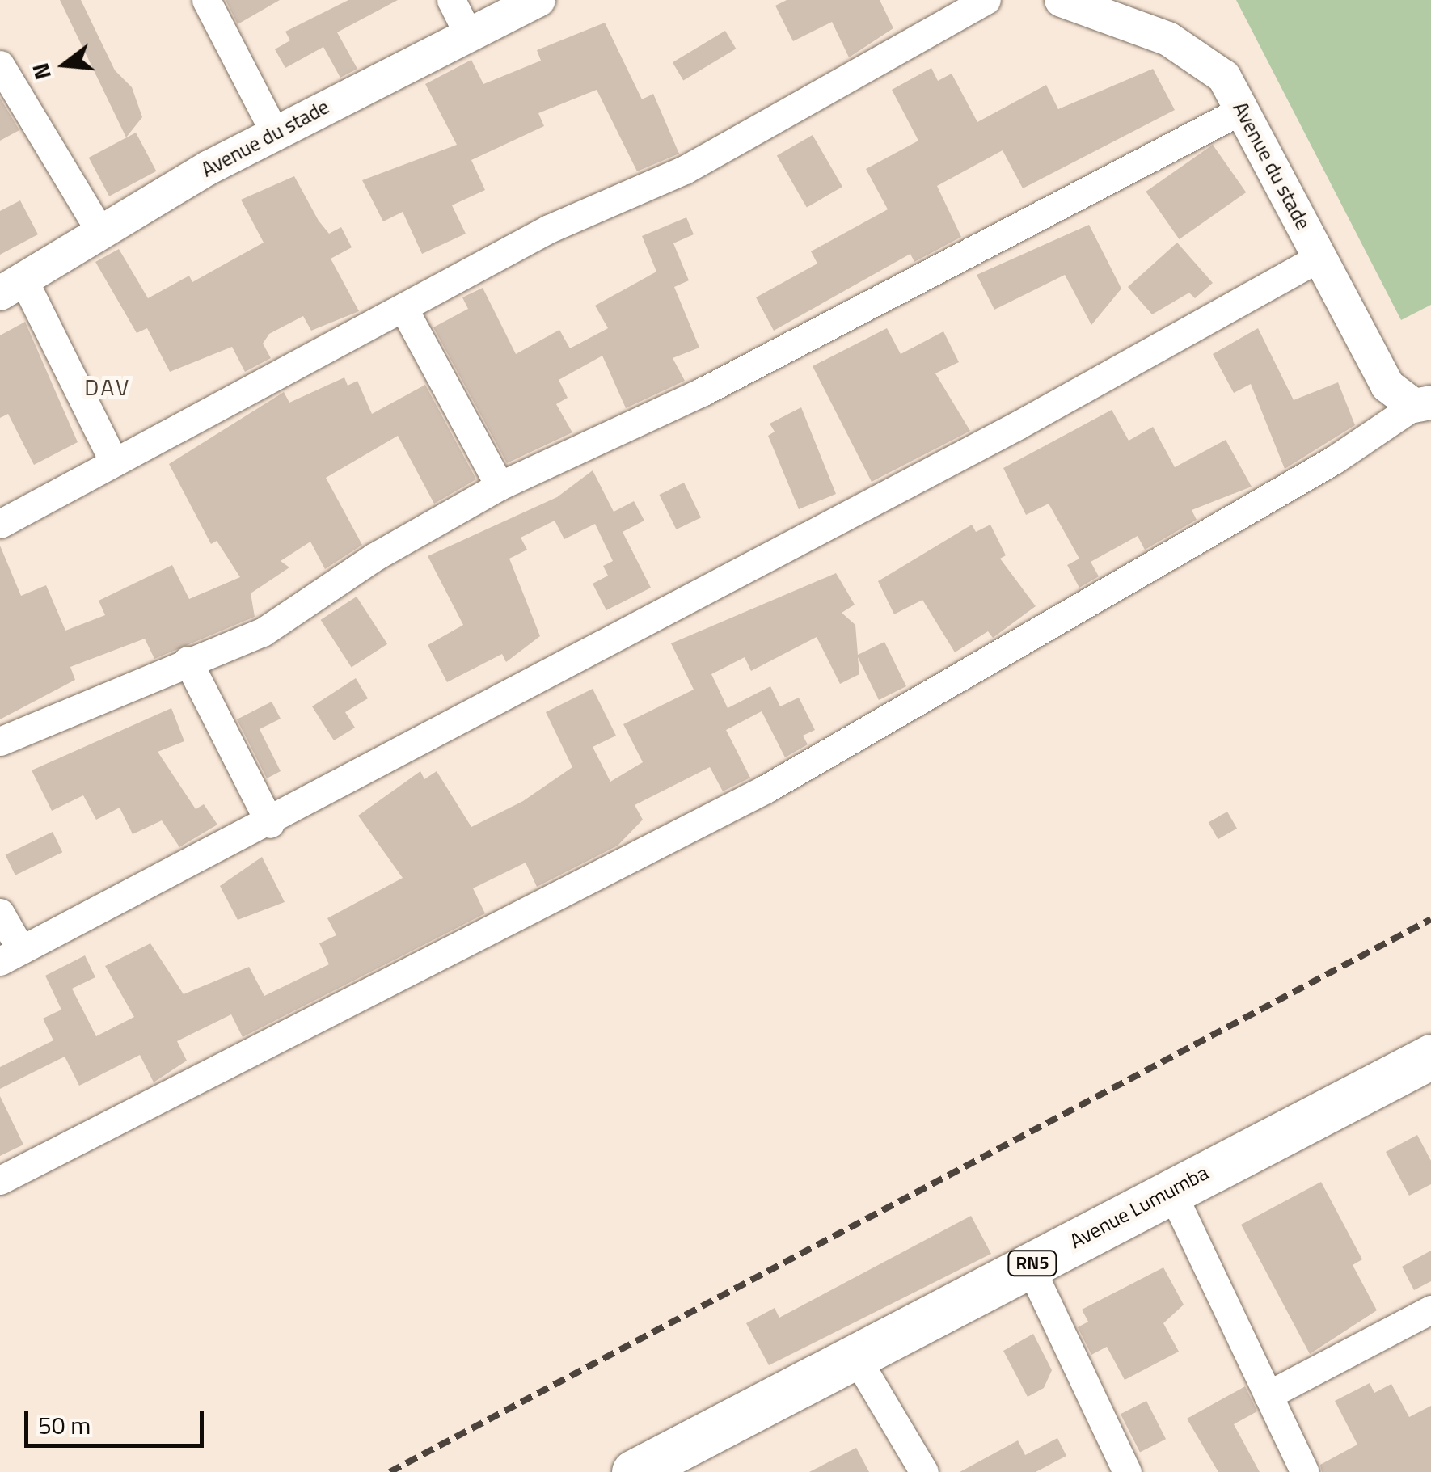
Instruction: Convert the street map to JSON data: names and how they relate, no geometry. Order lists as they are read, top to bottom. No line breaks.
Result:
{"streets":{"highway":["Avenue Lumumba","RN5"],"street":["Avenue du stade"]},"districts":["DAV"],"scale_bar":"50 m","north":"left"}
